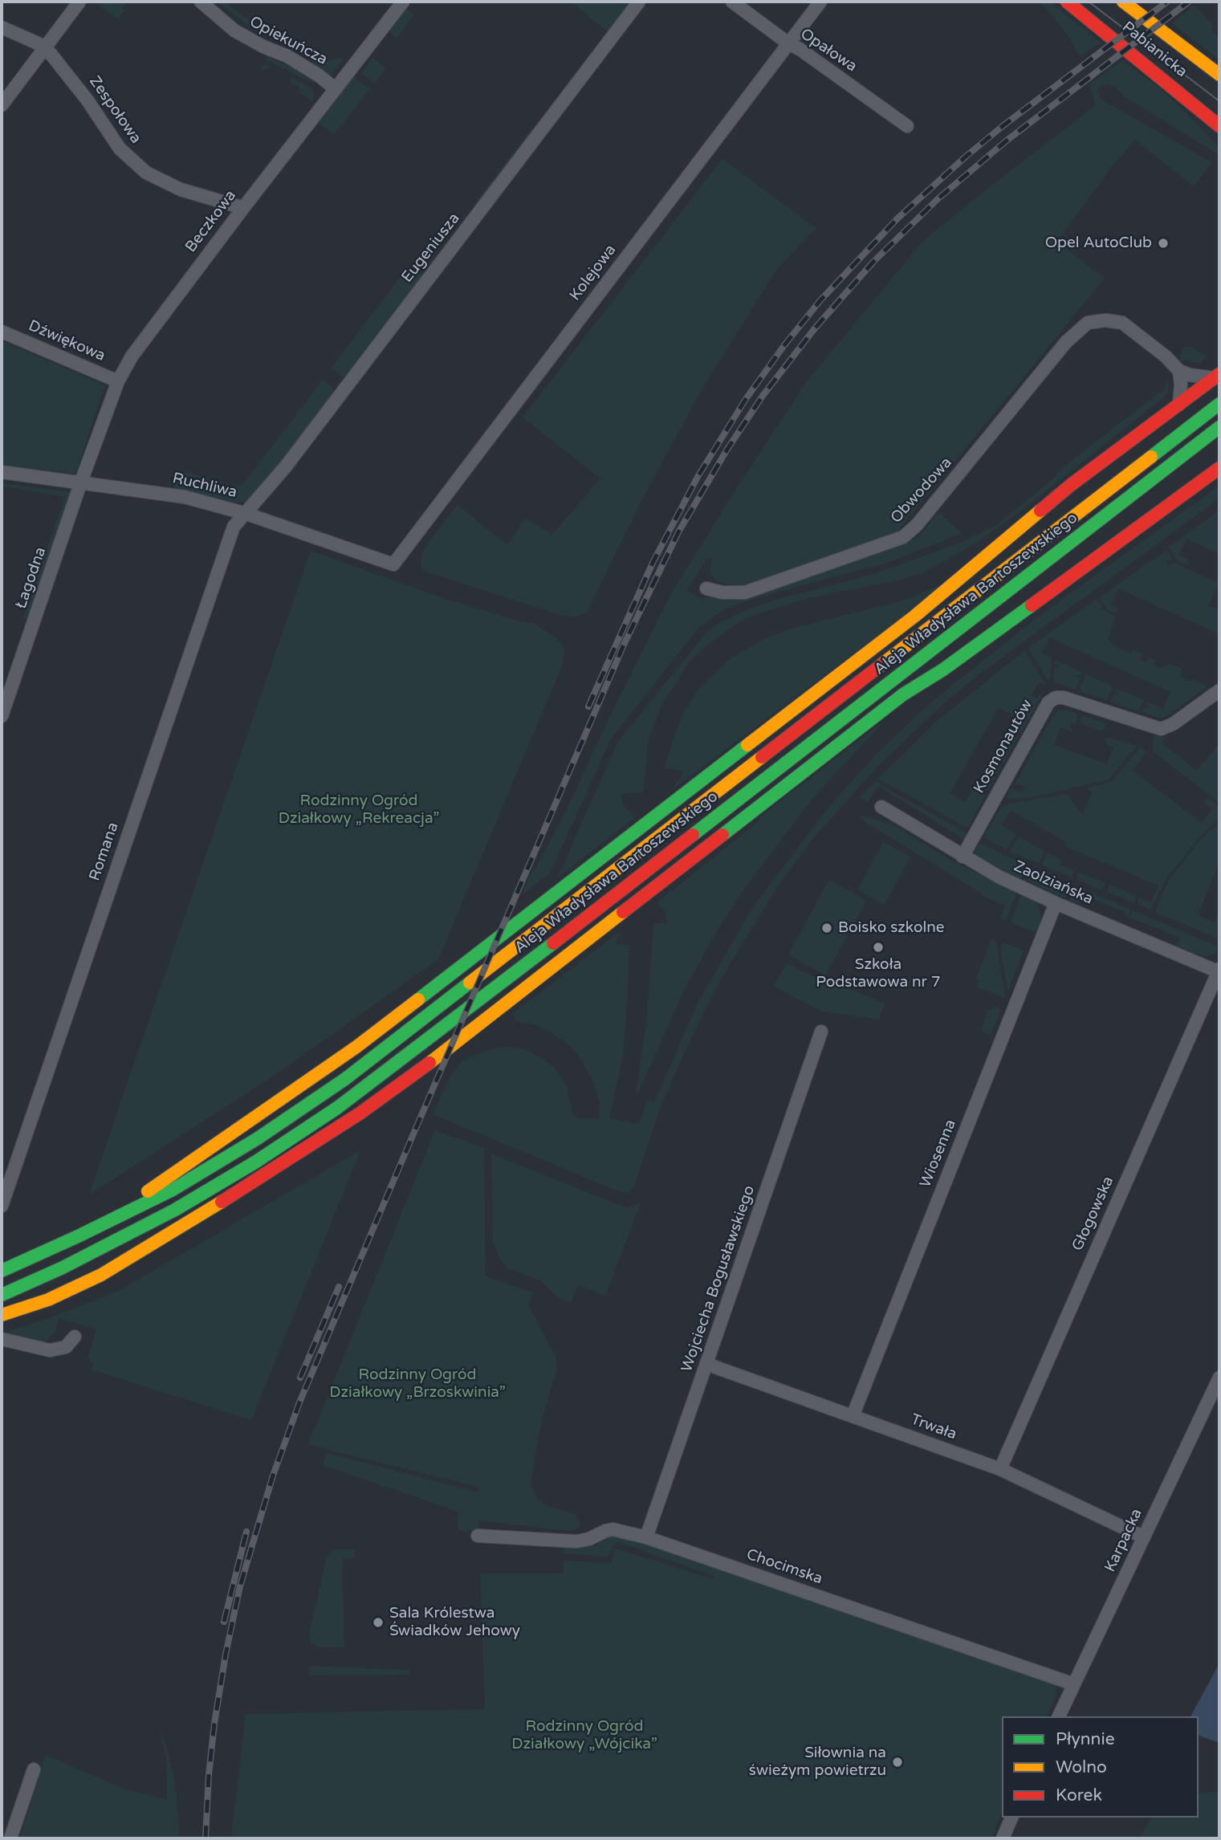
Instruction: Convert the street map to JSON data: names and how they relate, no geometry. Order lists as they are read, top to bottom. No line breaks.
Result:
{"streets":{"main road":["Pabianicka","Aleja Władysława Bartoszewskiego"],"street":["Opiekuńcza","Opałowa","Zespołowa","Beczkowa","Eugeniusza","Kolejowa","Dźwiękowa","Ruchliwa","Obwodowa","Łagodna","Kosmonautów","Romana","Zaolziańska","Wiosenna","Głogowska","Wojciecha Bogusławskiego","Trwała","Karpacka","Chocimska"]},"crossings":[["Opiekuńcza","Beczkowa"],["Opałowa","Kolejowa"],["Zespołowa","Beczkowa"],["Beczkowa","Dźwiękowa"],["Beczkowa","Ruchliwa"],["Beczkowa","Łagodna"],["Eugeniusza","Ruchliwa"],["Eugeniusza","Romana"],["Kolejowa","Ruchliwa"],["Ruchliwa","Łagodna"],["Ruchliwa","Romana"],["Kosmonautów","Zaolziańska"],["Zaolziańska","Wiosenna"],["Zaolziańska","Głogowska"],["Wiosenna","Trwała"],["Głogowska","Trwała"],["Wojciecha Bogusławskiego","Trwała"],["Wojciecha Bogusławskiego","Chocimska"],["Trwała","Karpacka"],["Karpacka","Chocimska"]],"parks":["Rodzinny Ogród Działkowy „Rekreacja”","Rodzinny Ogród Działkowy „Brzoskwinia”","Rodzinny Ogród Działkowy „Wójcika”"],"places":["Opel AutoClub","Boisko szkolne","Szkoła Podstawowa nr 7","Sala Królestwa Świadków Jehowy","Siłownia na świeżym powietrzu"],"legend":["Płynnie","Wolno","Korek"]}
